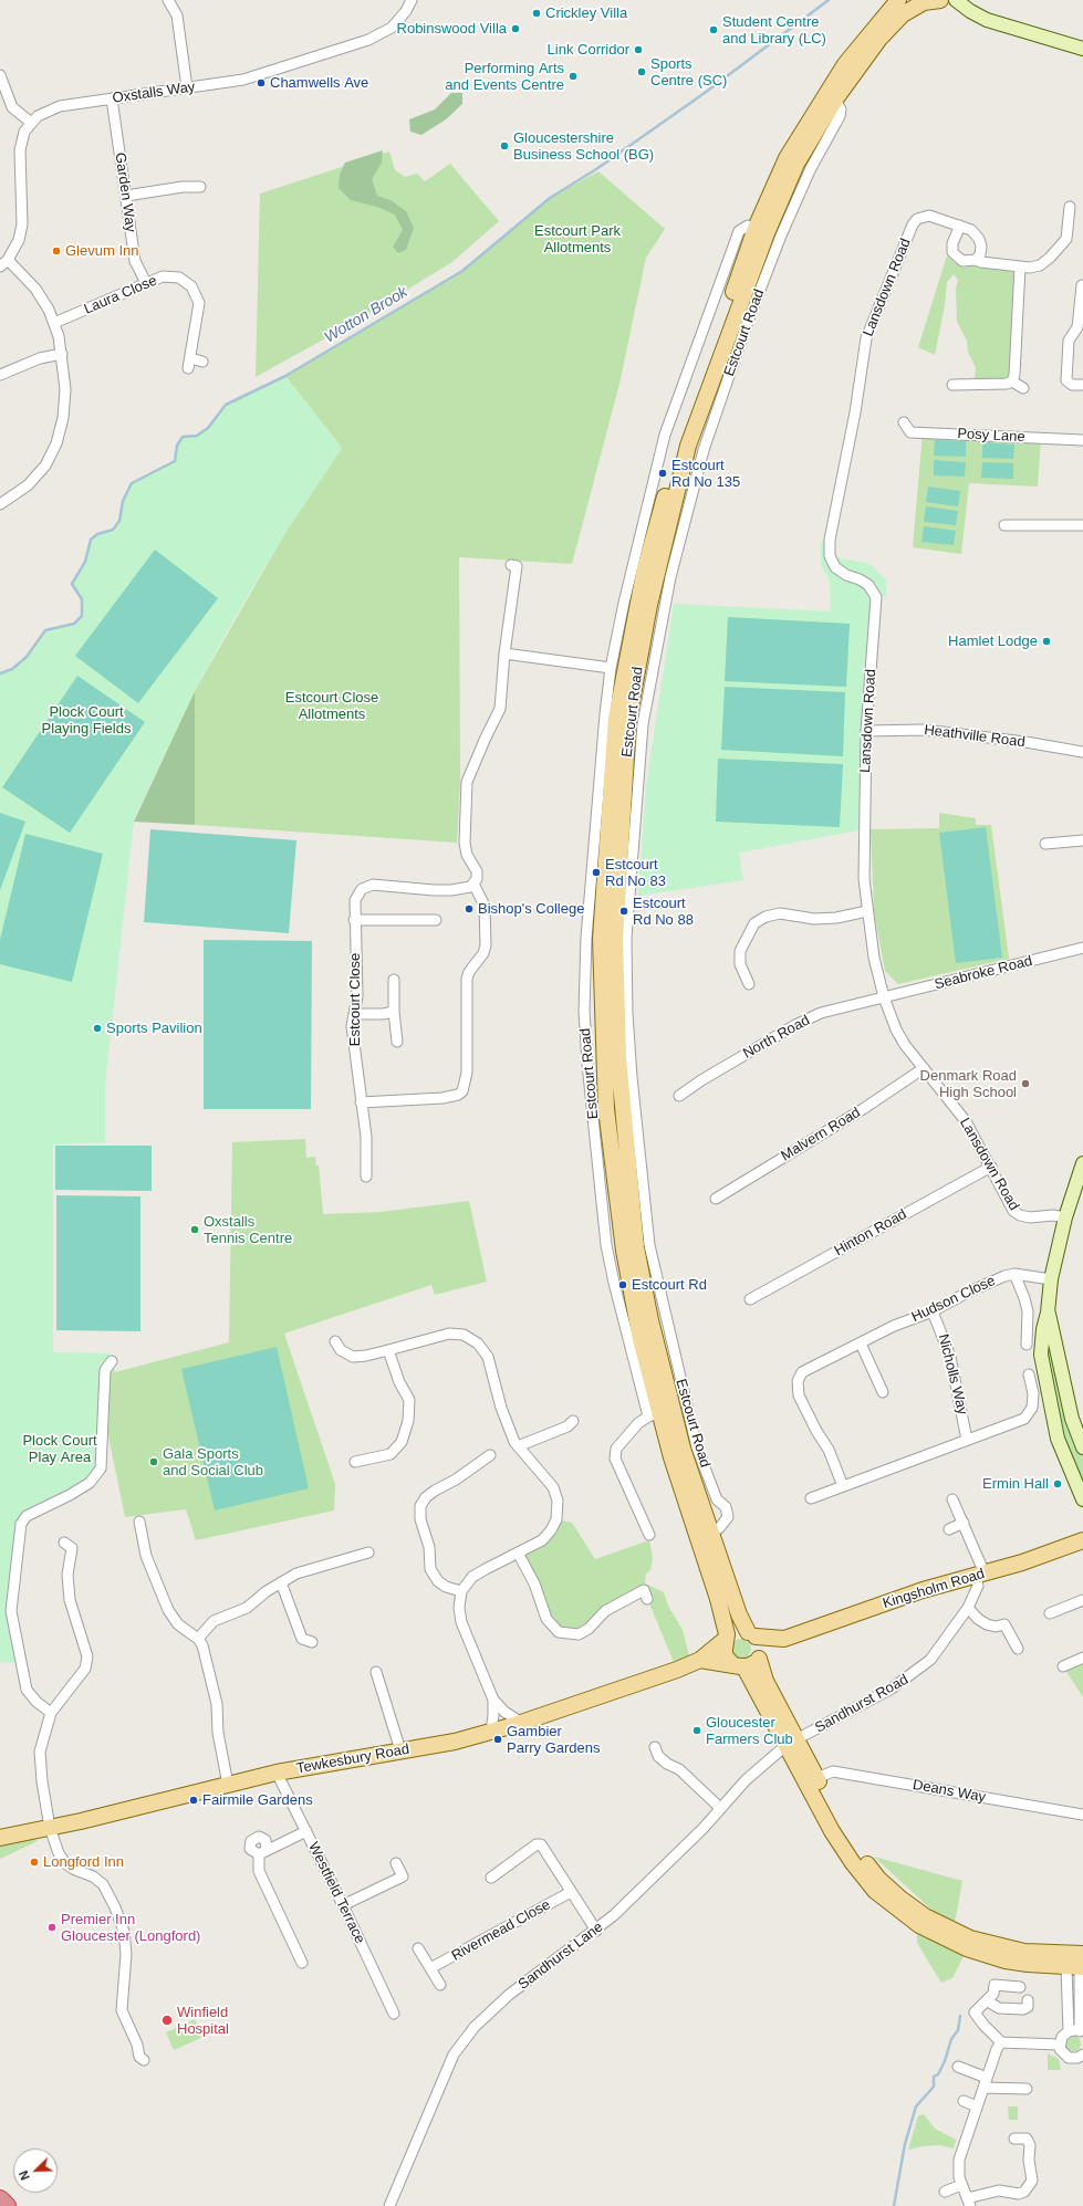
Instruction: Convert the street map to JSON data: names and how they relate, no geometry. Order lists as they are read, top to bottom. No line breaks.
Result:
{"streets":{"main road":["Estcourt Road","Kingsholm Road","Tewkesbury Road"],"street":["Oxstalls Way","Garden Way","Lansdown Road","Laura Close","Posy Lane","Heathville Road","Seabroke Road","Estcourt Close","North Road","Malvern Road","Hinton Road","Hudson Close","Nicholls Way","Sandhurst Road","Deans Way","Westfield Terrace","Rivermead Close","Sandhurst Lane"]},"crossings":[["Oxstalls Way","Garden Way"],["Garden Way","Laura Close"],["Lansdown Road","Heathville Road"],["Lansdown Road","Seabroke Road"],["Lansdown Road","North Road"],["Lansdown Road","Malvern Road"],["Lansdown Road","Hinton Road"],["Estcourt Road","Kingsholm Road"],["Estcourt Road","Tewkesbury Road"],["Seabroke Road","North Road"],["Hudson Close","Nicholls Way"],["Kingsholm Road","Sandhurst Road"],["Kingsholm Road","Tewkesbury Road"],["Sandhurst Road","Sandhurst Lane"],["Tewkesbury Road","Westfield Terrace"]],"water":["Wotton Brook"],"parks":["Estcourt Park Allotments","Estcourt Close Allotments","Plock Court Playing Fields","Plock Court Play Area"],"places":["Crickley Villa","Robinswood Villa","Student Centre and Library (LC)","Link Corridor","Sports Centre (SC)","Performing Arts and Events Centre","Chamwells Ave","Gloucestershire Business School (BG)","Glevum Inn","Estcourt Rd No 135","Hamlet Lodge","Estcourt Rd No 83","Bishop's College","Estcourt Rd No 88","Sports Pavilion","Denmark Road High School","Oxstalls Tennis Centre","Estcourt Rd","Gala Sports and Social Club","Ermin Hall","Gloucester Farmers Club","Gambier Parry Gardens","Fairmile Gardens","Longford Inn","Premier Inn Gloucester (Longford)","Winfield Hospital"],"north":"bottom left"}
